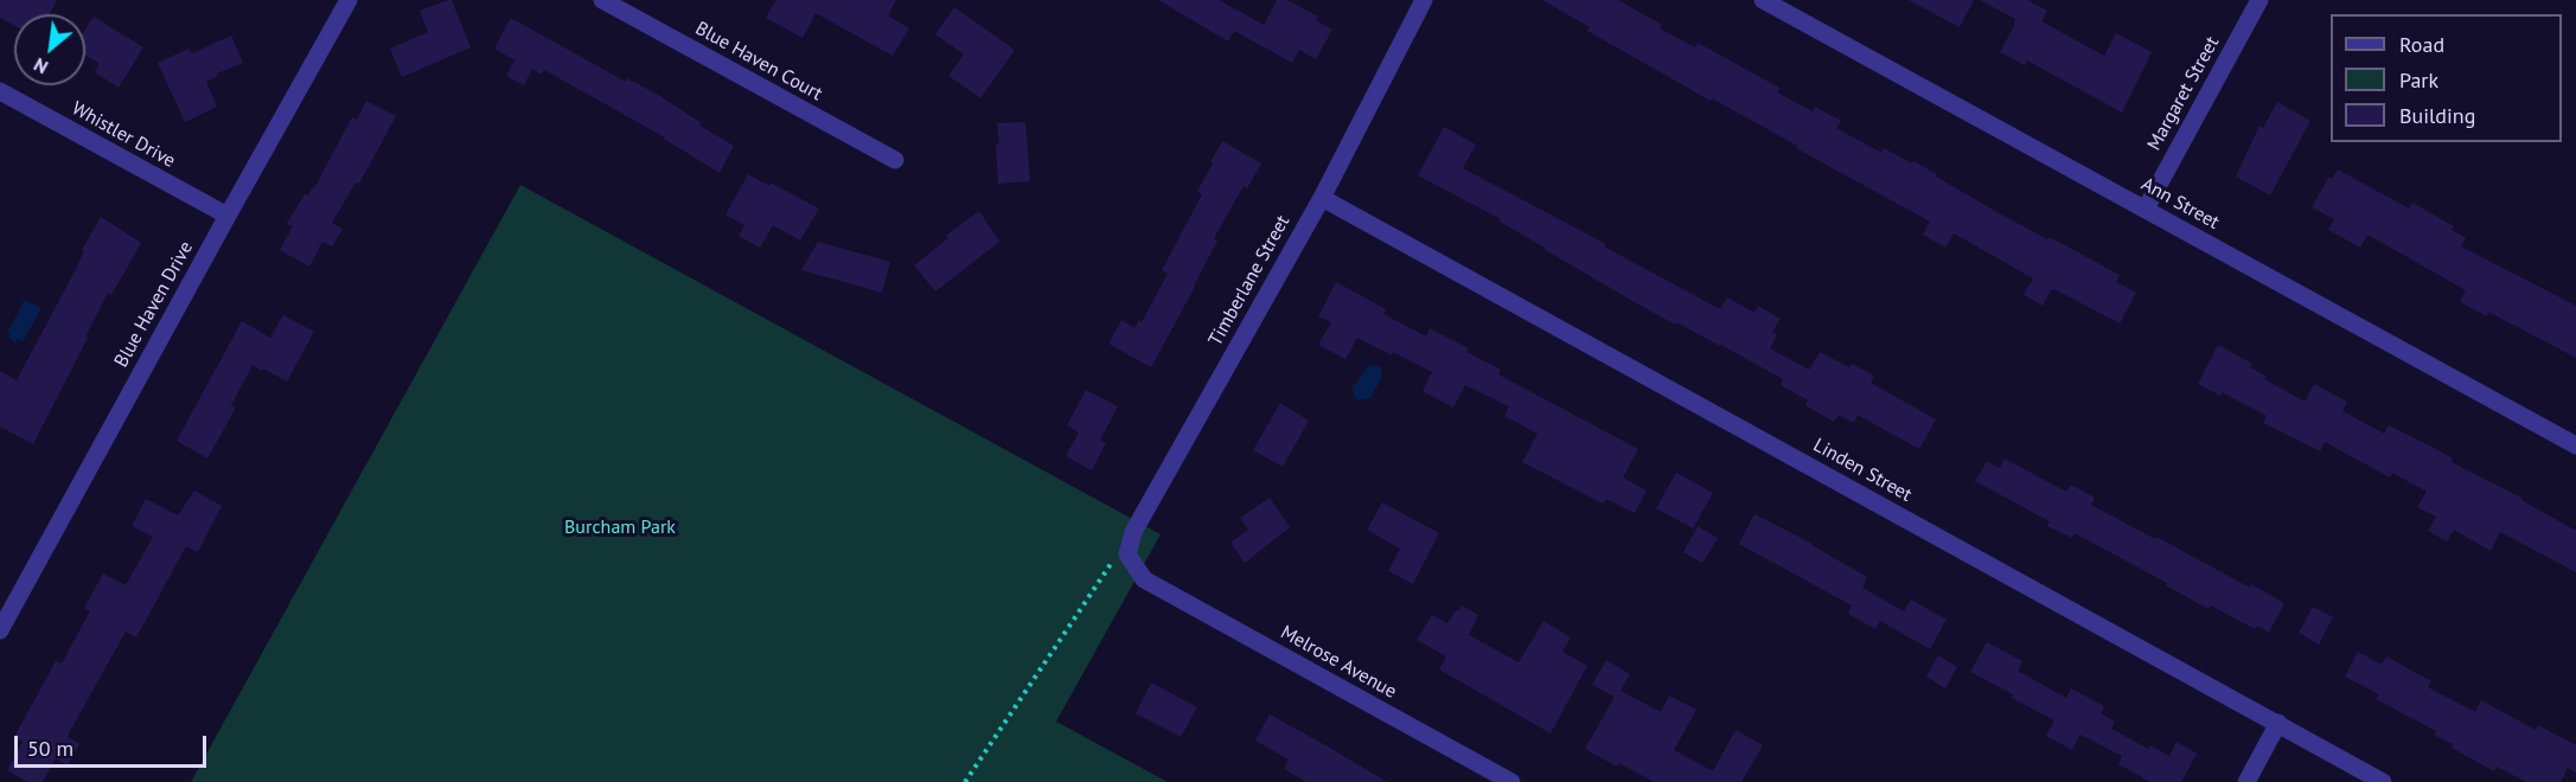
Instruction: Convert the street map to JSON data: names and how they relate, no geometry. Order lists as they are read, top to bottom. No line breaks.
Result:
{"streets":{"street":["Blue Haven Court","Margaret Street","Whistler Drive","Ann Street","Timberlane Street","Blue Haven Drive","Linden Street","Melrose Avenue"]},"crossings":[["Margaret Street","Ann Street"],["Whistler Drive","Blue Haven Drive"],["Timberlane Street","Linden Street"],["Timberlane Street","Melrose Avenue"]],"parks":["Burcham Park"],"legend":["Road","Park","Building"],"scale_bar":"50 m","north":"bottom left"}
